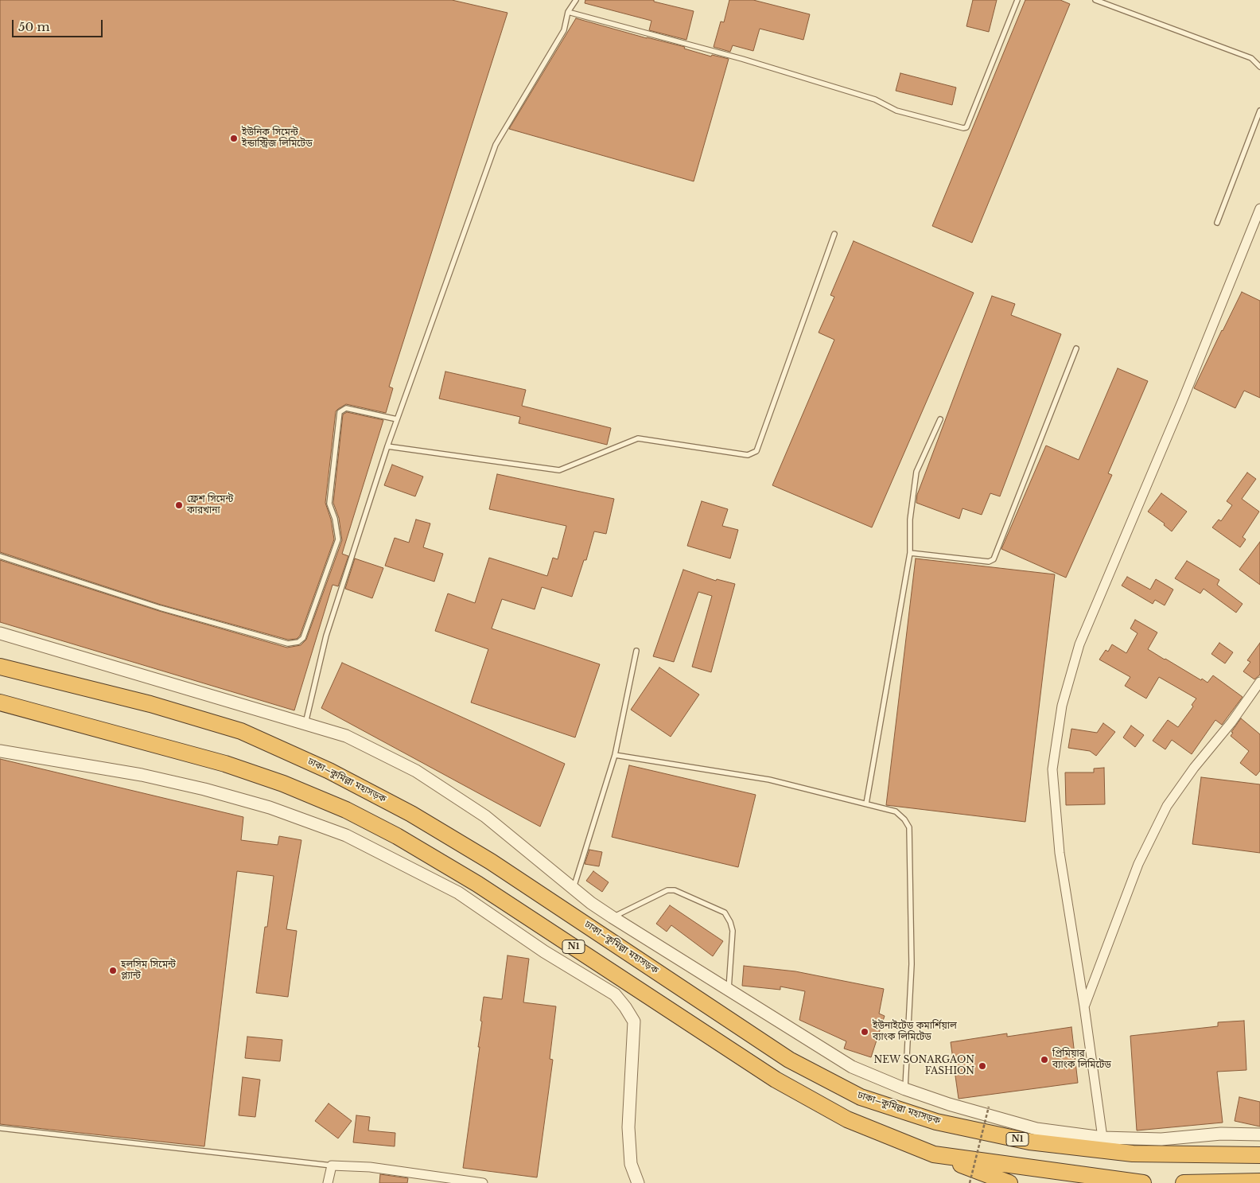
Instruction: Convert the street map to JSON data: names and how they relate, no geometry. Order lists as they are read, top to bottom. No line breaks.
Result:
{"streets":{"highway":["ঢাকা–কুমিল্লা মহাসড়ক","N1"]},"places":["ইউনিক সিমেন্ট ইন্ডাস্ট্রিজ লিমিটেড","ফ্রেশ সিমেন্ট কারখানা","হলসিম সিমেন্ট প্ল্যান্ট","ইউনাইটেড কমার্শিয়াল ব্যাংক লিমিটেড","প্রিমিয়ার ব্যাংক লিমিটেড","NEW SONARGAON FASHION"],"scale_bar":"50 m"}
